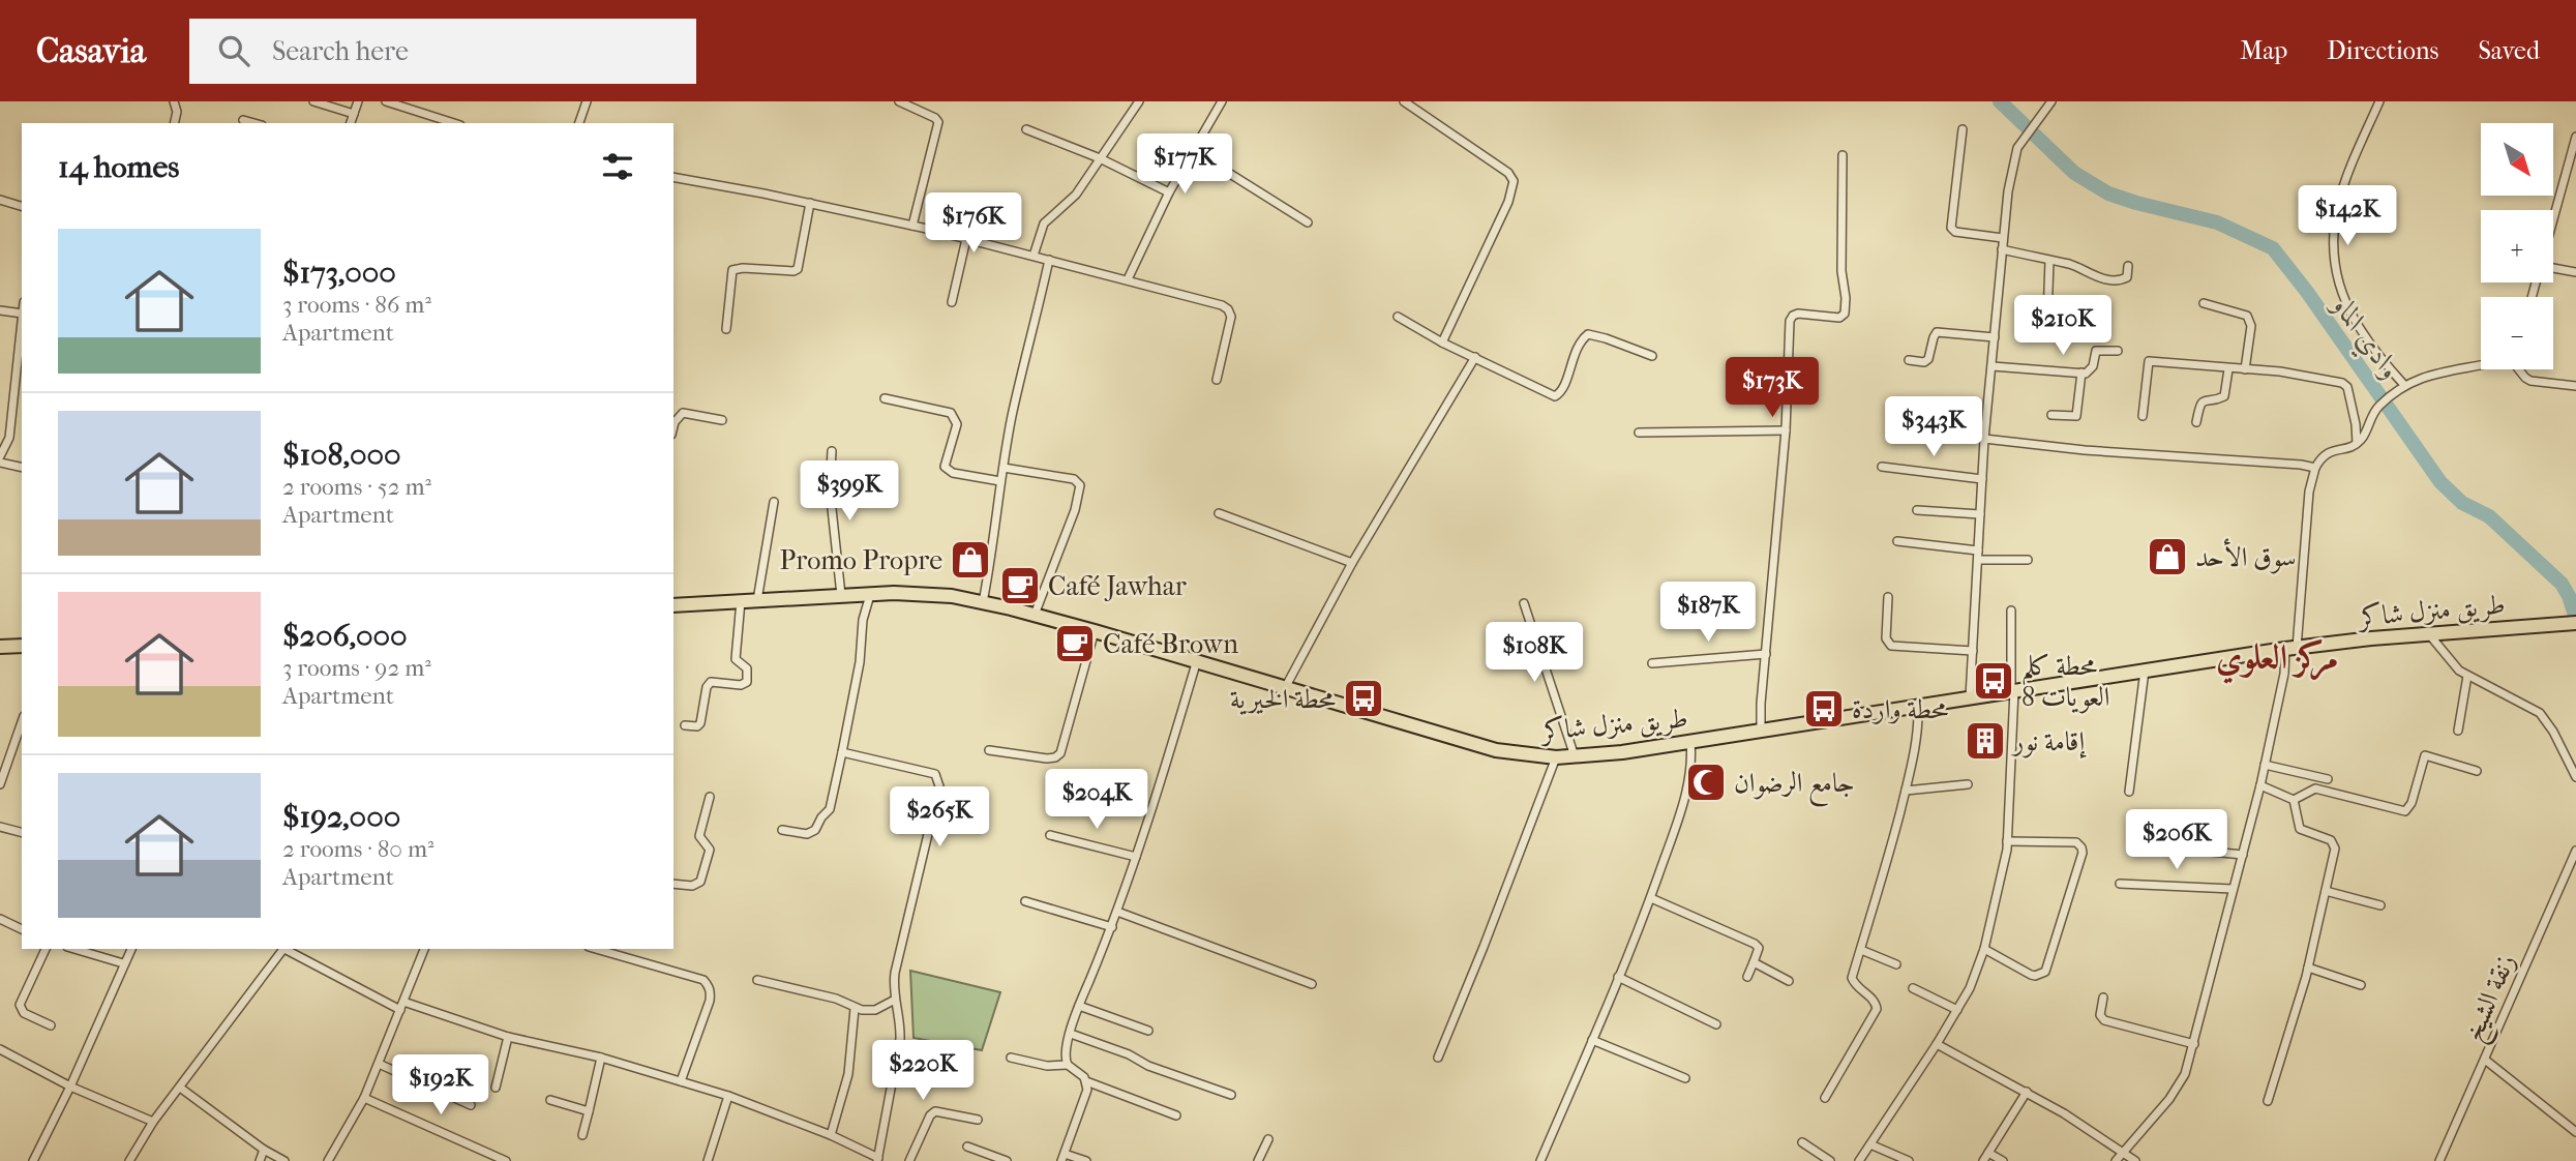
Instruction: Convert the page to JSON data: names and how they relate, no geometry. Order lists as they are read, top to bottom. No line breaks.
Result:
{"streets":{"main road":["طريق منزل شاكر"],"street":["زنقة الشيخ"]},"districts":["مركز العلوي"],"water":["وادي الماو"],"places":{"shop":["سوق الأحد","Promo Propre"],"cafe":["Café Jawhar","Café Brown"],"bus stop":["محطة كلم 8 العويات","محطة الخيرية","محطة واردة"],"building":["إقامة نور"],"mosque":["جامع الرضوان"]},"north":"bottom right","page":{"header":"Casavia","search":"Search here","nav":["Map","Directions","Saved"],"map_buttons":["+","−"],"heading":"14 homes","price":["$177K","$142K","$176K","$210K","$173K","$343K","$399K","$187K","$108K","$204K","$265K","$206K","$220K","$192K"],"list":[{"name":"$173,000","note":"3 rooms · 86 m² · Apartment"},{"name":"$108,000","note":"2 rooms · 52 m² · Apartment"},{"name":"$206,000","note":"3 rooms · 92 m² · Apartment"},{"name":"$192,000","note":"2 rooms · 80 m² · Apartment"}]}}
